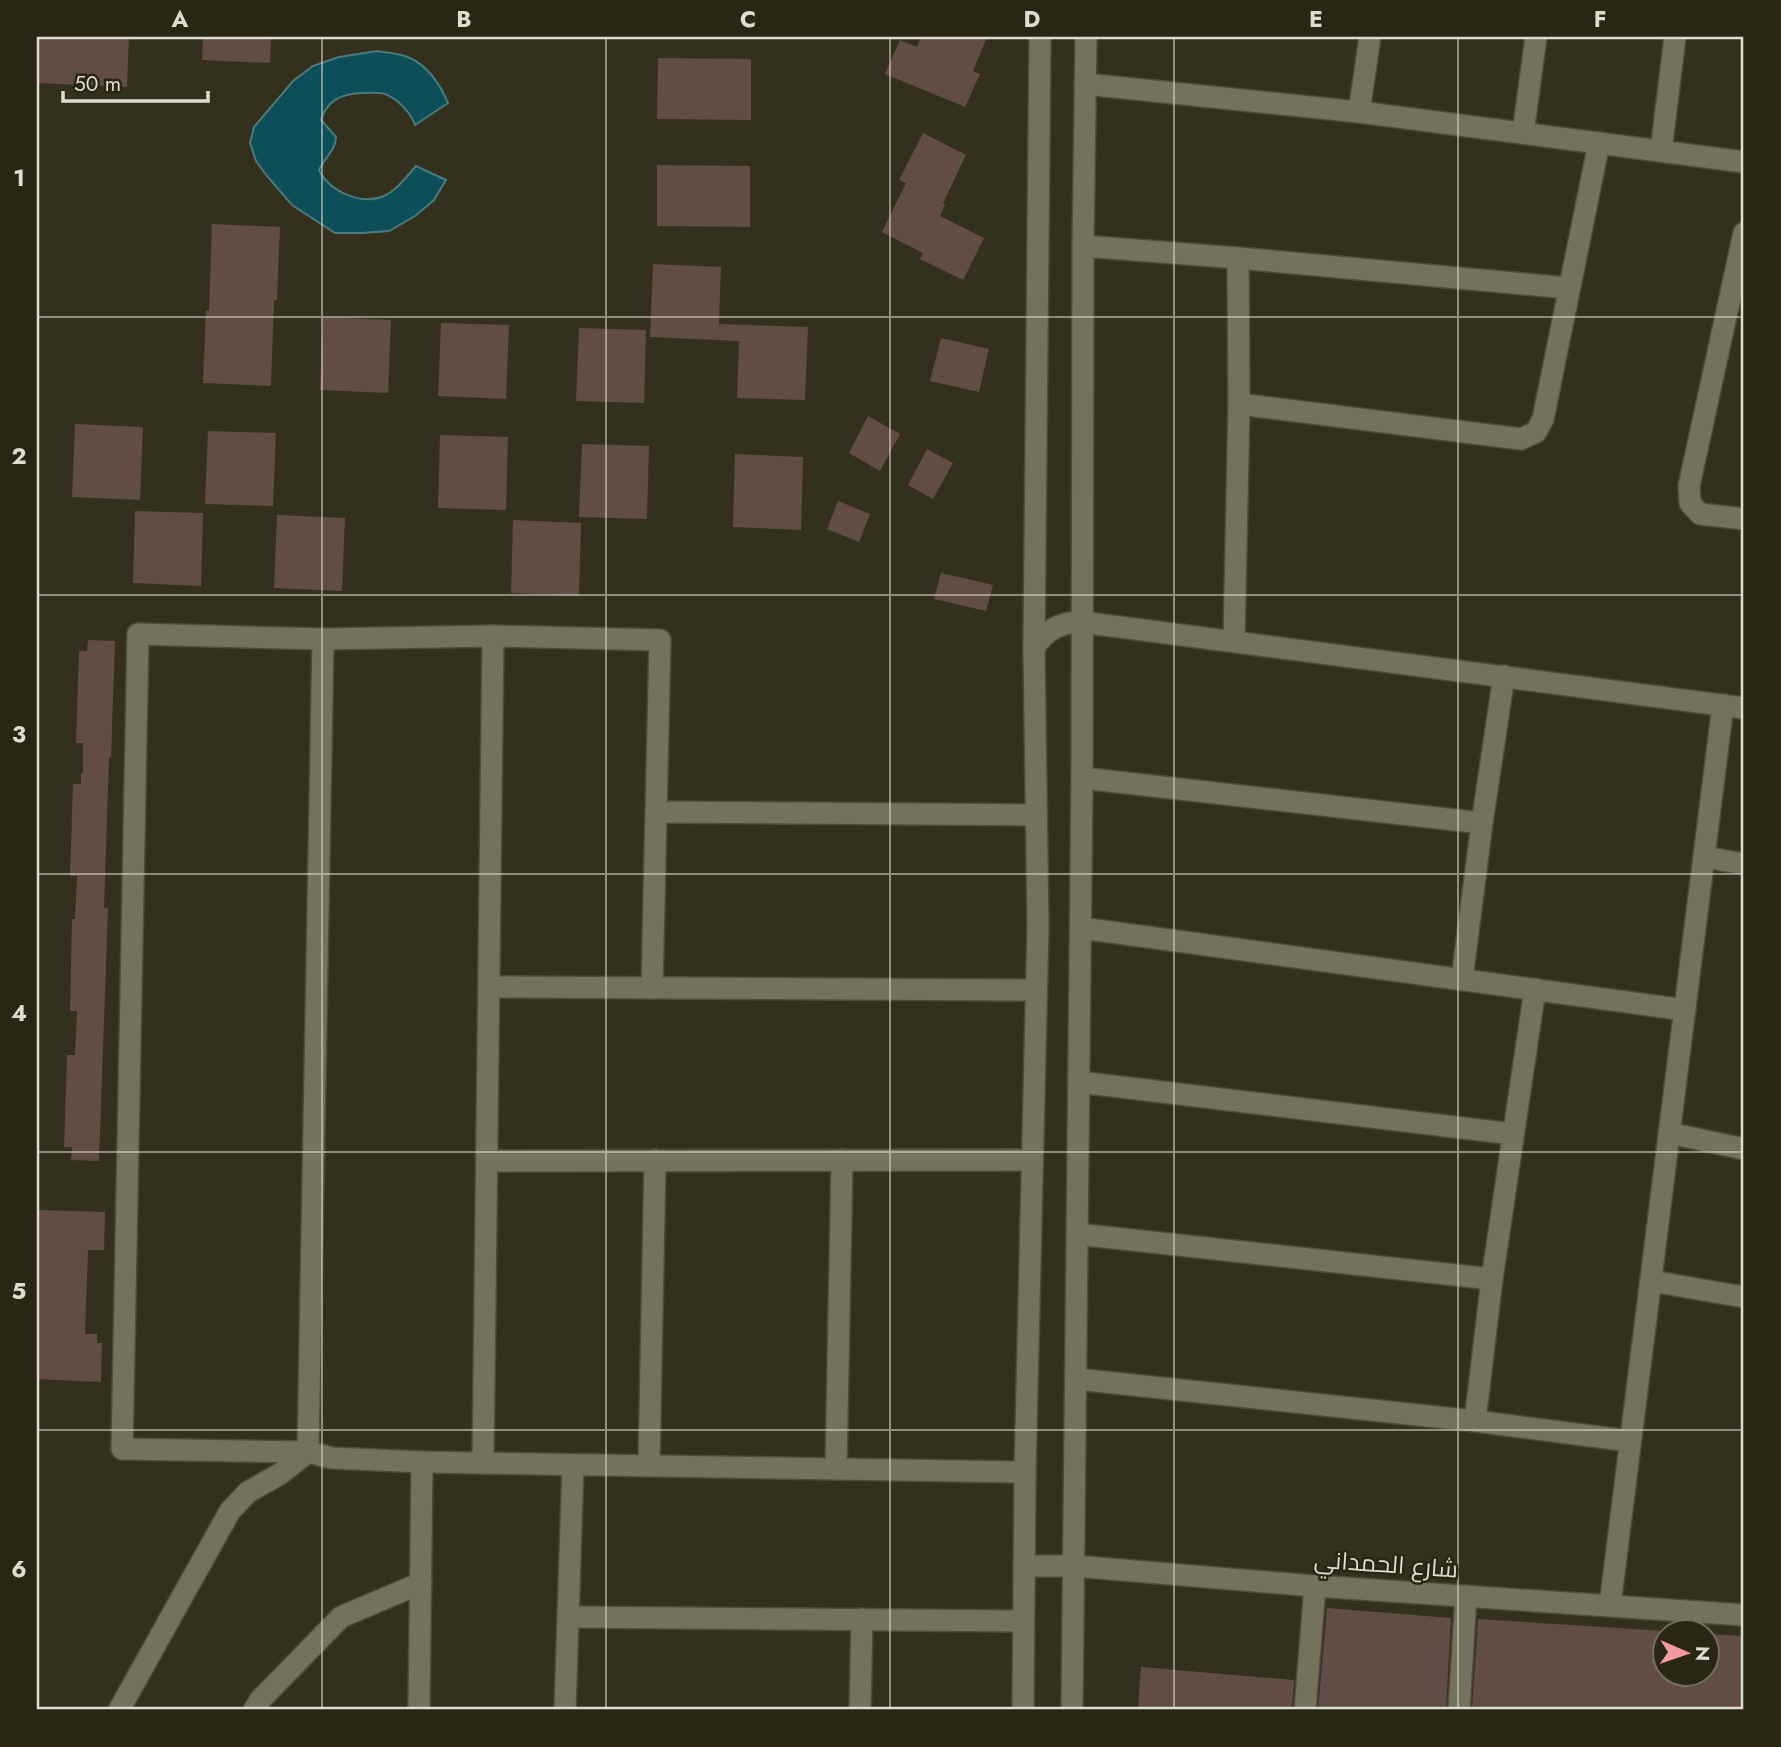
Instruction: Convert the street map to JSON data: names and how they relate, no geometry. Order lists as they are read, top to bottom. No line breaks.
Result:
{"streets":{"street":["شارع الحمداني"]},"scale_bar":"50 m","north":"right","grid":{"columns":["A","B","C","D","E","F"],"rows":["1","2","3","4","5","6"]}}
